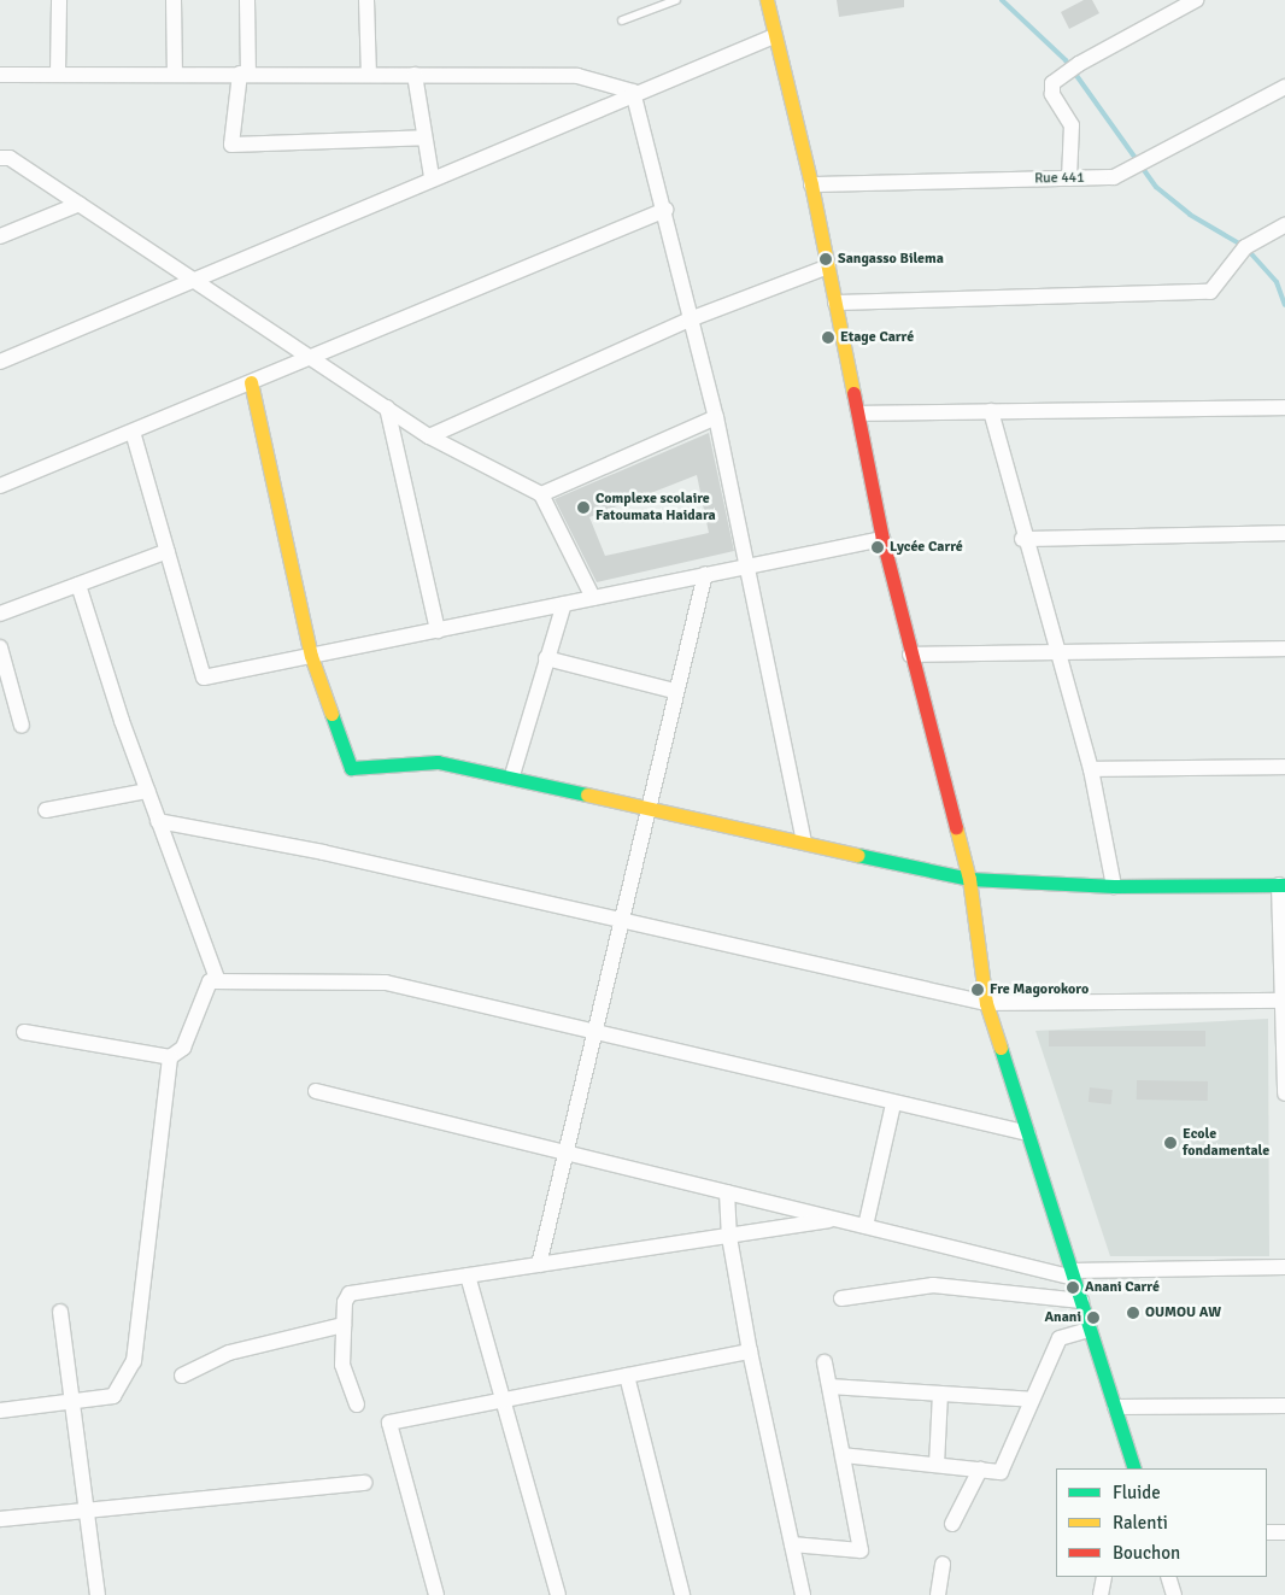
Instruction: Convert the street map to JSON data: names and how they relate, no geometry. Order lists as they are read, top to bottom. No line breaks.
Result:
{"streets":{"street":["Rue 441"]},"places":["Sangasso Bilema","Etage Carré","Complexe scolaire Fatoumata Haidara","Lycée Carré","Fre Magorokoro","Ecole fondamentale","Anani Carré","OUMOU AW","Anani"],"legend":["Fluide","Ralenti","Bouchon"]}
